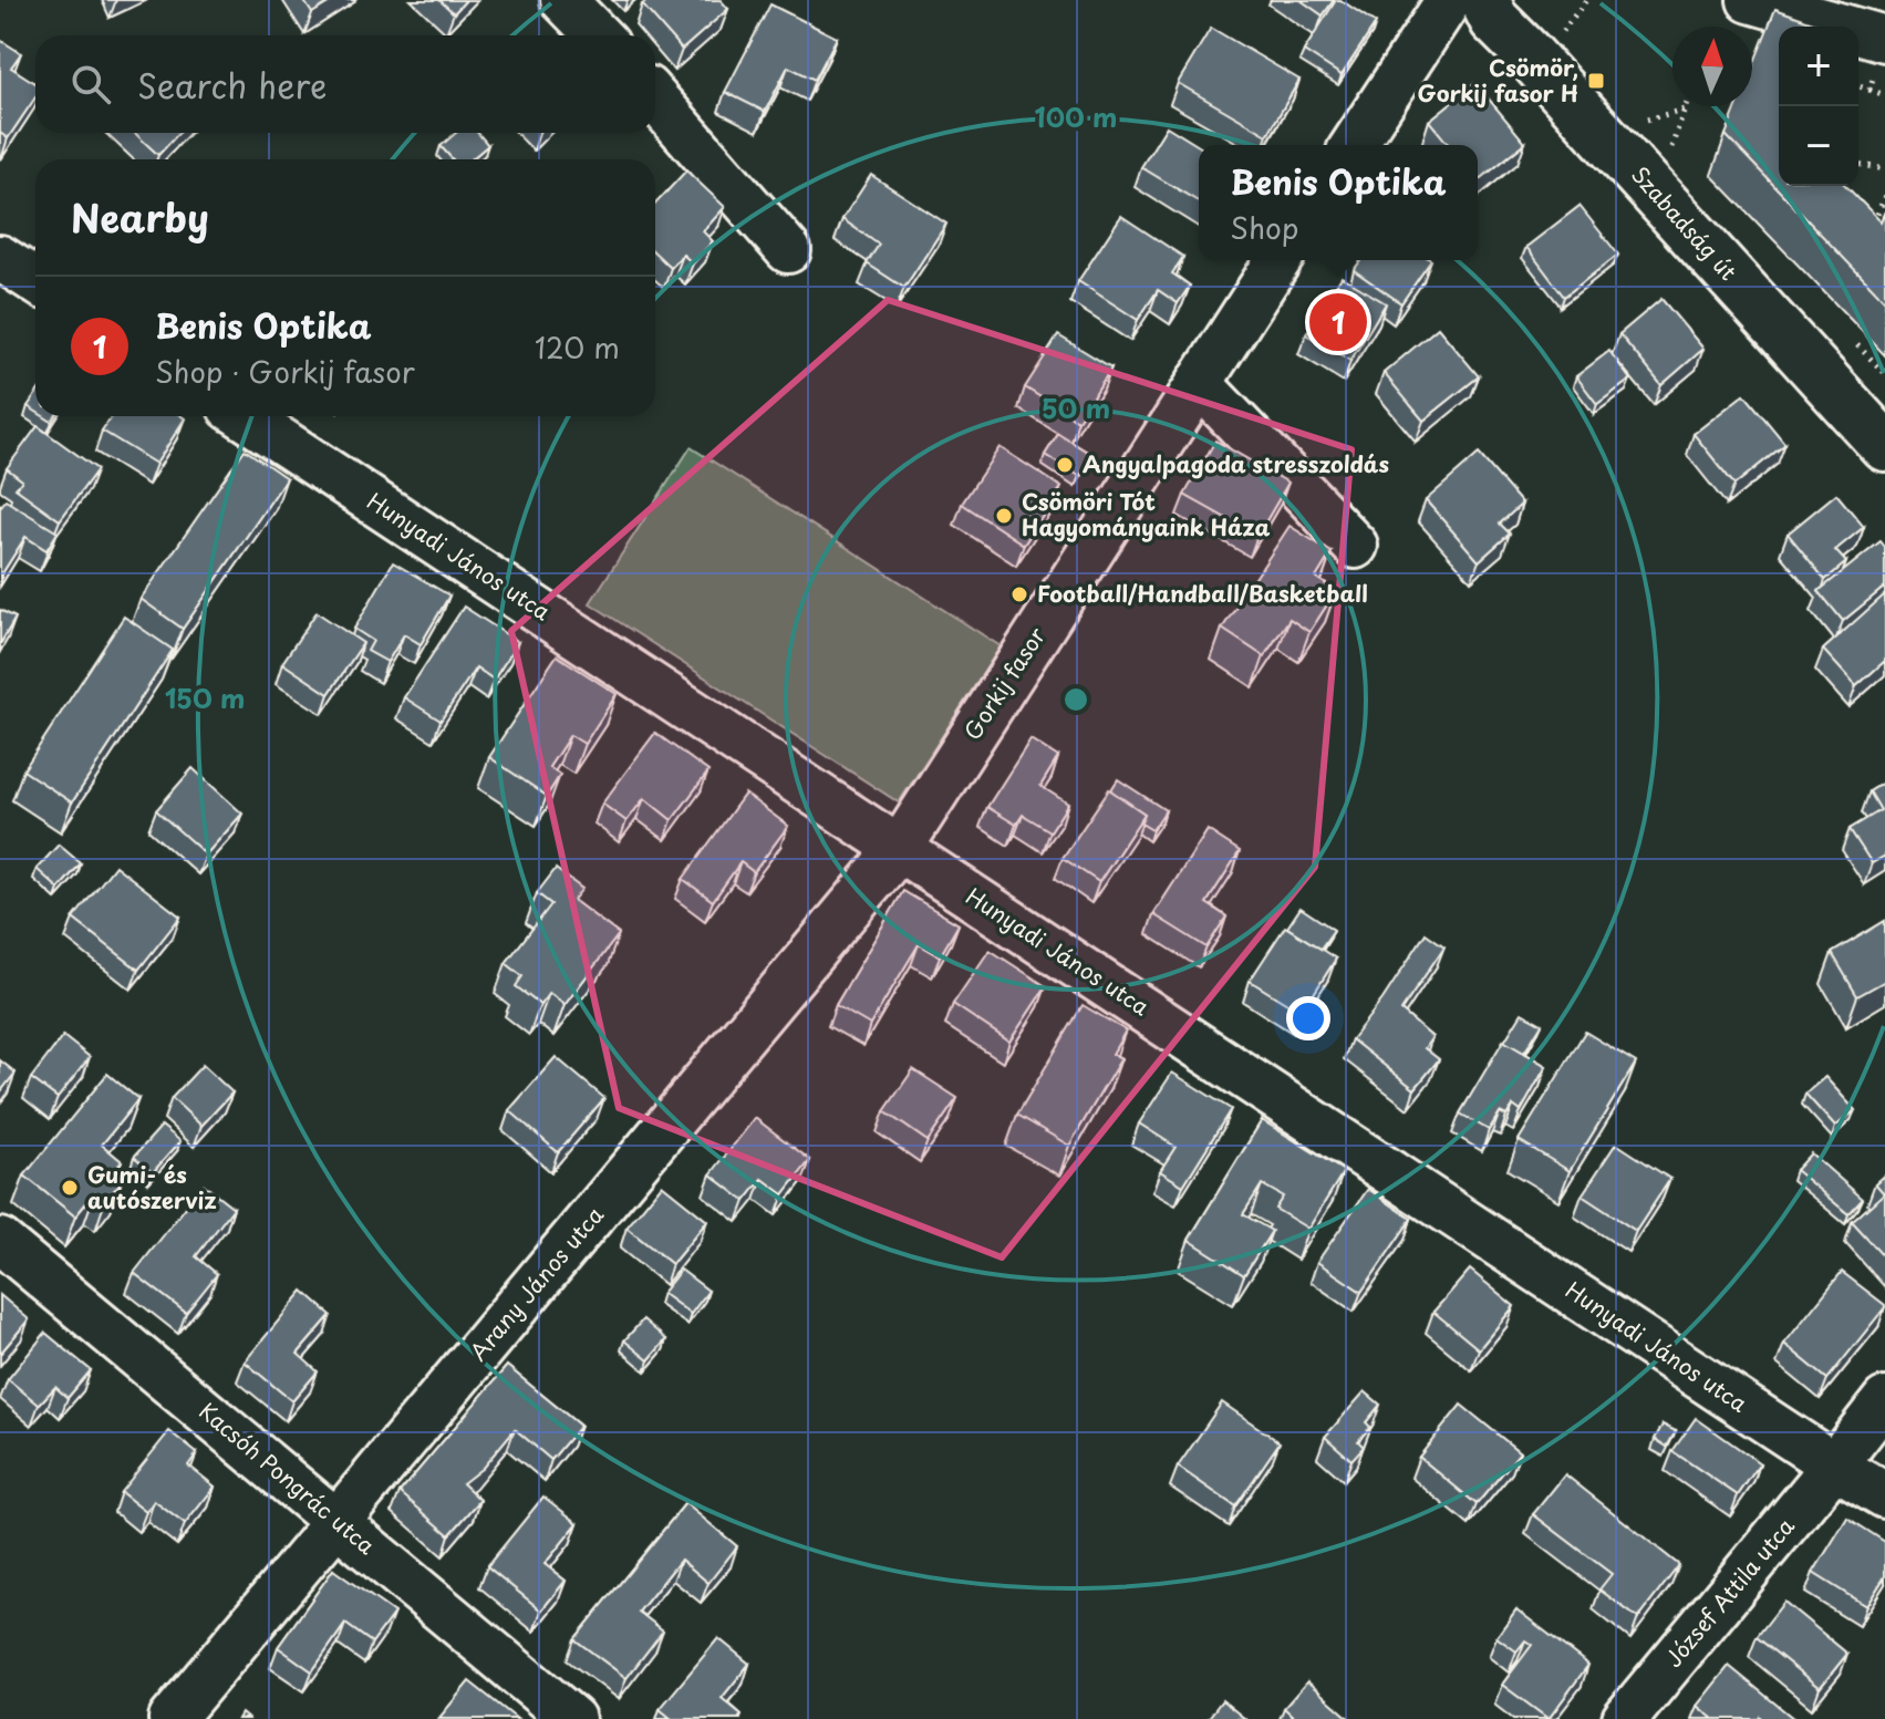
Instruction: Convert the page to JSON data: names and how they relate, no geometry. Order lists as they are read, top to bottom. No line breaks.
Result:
{"streets":{"street":["Szabadság út","Hunyadi János utca","Gorkij fasor","Arany János utca","Kacsóh Pongrác utca","József Attila utca"]},"crossings":[["Hunyadi János utca","Gorkij fasor"],["Hunyadi János utca","Arany János utca"],["Hunyadi János utca","József Attila utca"],["Gorkij fasor","Arany János utca"],["Arany János utca","Kacsóh Pongrác utca"]],"places":{"transit":["Csömör, Gorkij fasor H"],"other":["Angyalpagoda stresszoldás","Csömöri Tót Hagyományaink Háza","Football/Handball/Basketball","Gumi- és autószerviz"]},"north":"top","page":{"map_buttons":["+","−"],"search":"Search here","popup":["Benis Optika","Shop"],"heading":"Nearby","list":[{"mark":"1","name":"Benis Optika","note":"Shop · Gorkij fasor","value":"120 m"}],"pins":"1"},"rings":["100 m","50 m","150 m"]}
